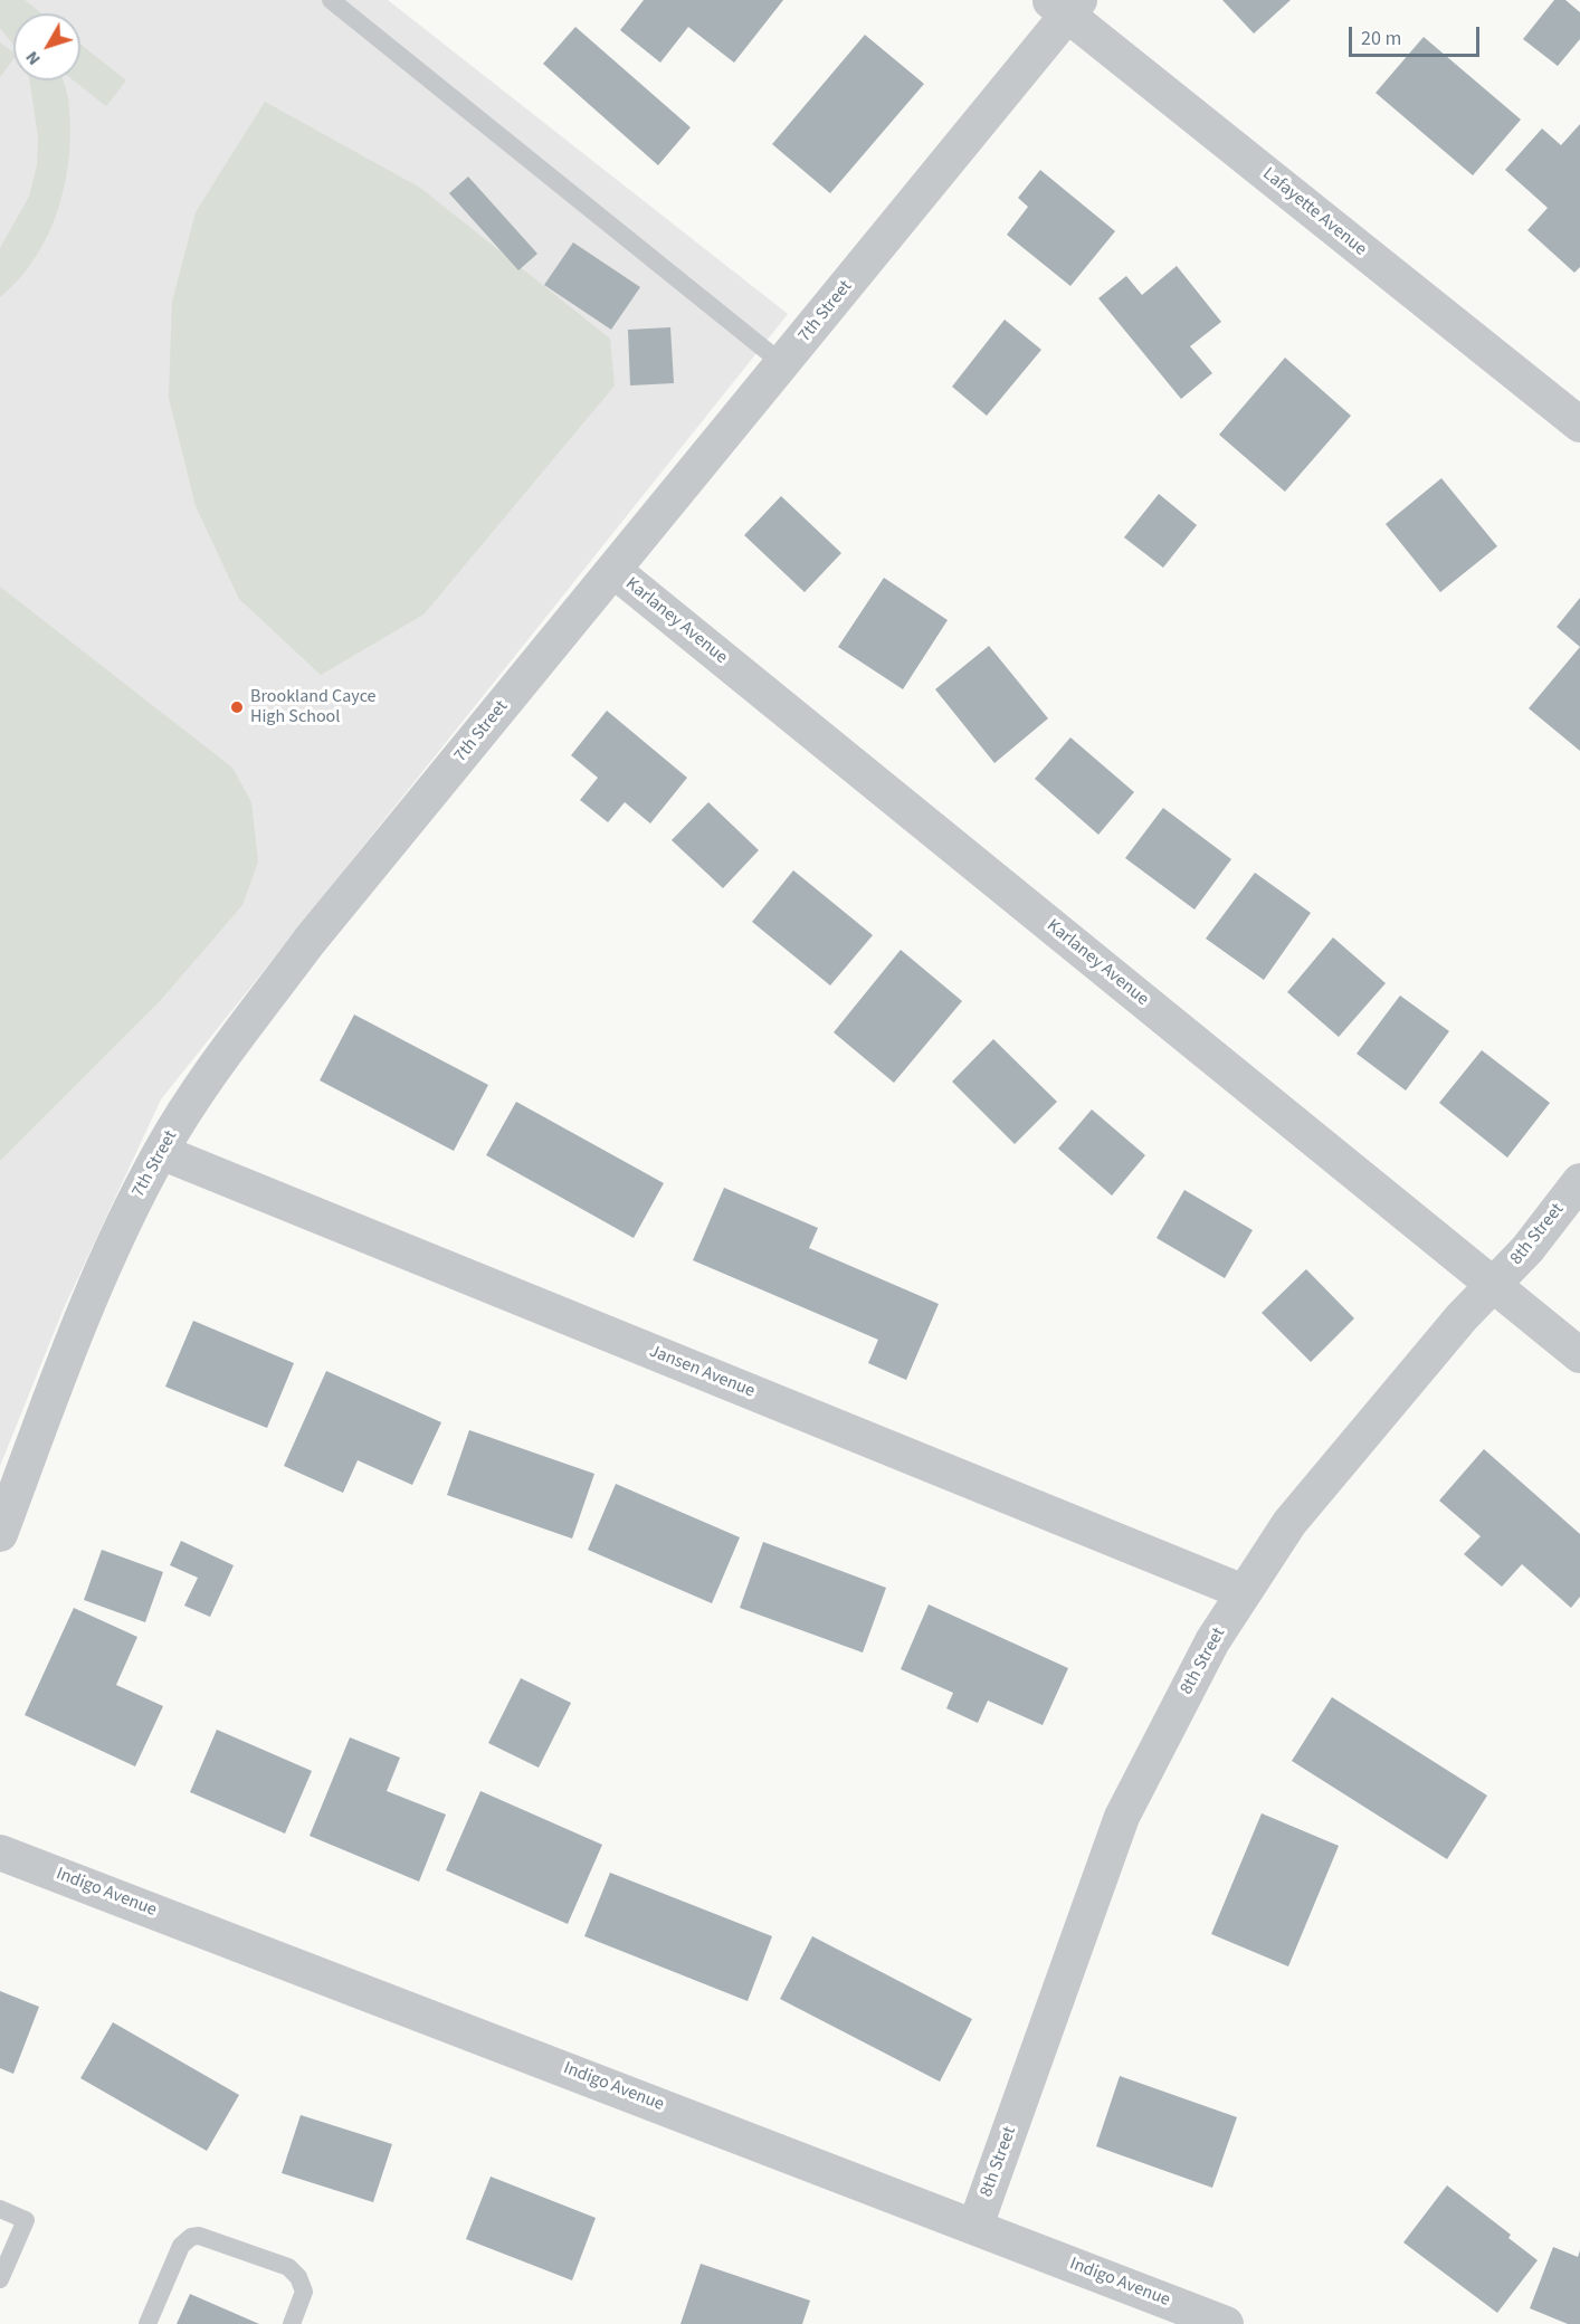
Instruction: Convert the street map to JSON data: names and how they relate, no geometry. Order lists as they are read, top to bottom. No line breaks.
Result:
{"streets":{"street":["Lafayette Avenue","7th Street","Karlaney Avenue","8th Street","Jansen Avenue","Indigo Avenue"]},"crossings":[["Lafayette Avenue","7th Street"],["7th Street","Karlaney Avenue"],["7th Street","Jansen Avenue"],["Karlaney Avenue","8th Street"],["8th Street","Jansen Avenue"],["8th Street","Indigo Avenue"]],"places":["Brookland Cayce High School"],"scale_bar":"20 m","north":"bottom left"}
